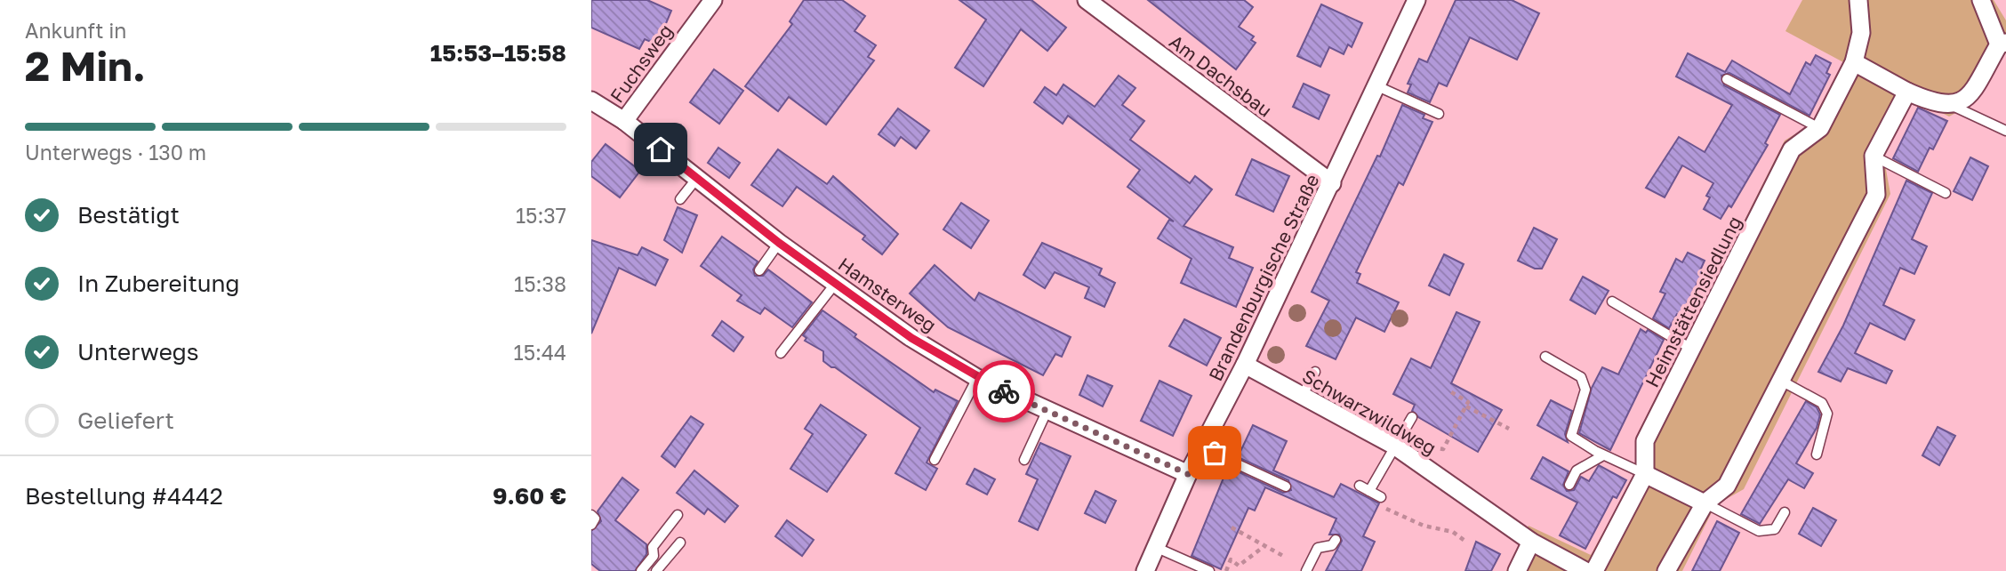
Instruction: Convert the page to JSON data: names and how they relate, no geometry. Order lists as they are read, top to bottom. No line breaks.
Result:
{"streets":{"street":["Fuchsweg","Am Dachsbau","Brandenburgische Straße","Hamsterweg","Heimstättensiedlung","Schwarzwildweg"]},"crossings":[["Fuchsweg","Hamsterweg"],["Am Dachsbau","Brandenburgische Straße"],["Brandenburgische Straße","Hamsterweg"],["Brandenburgische Straße","Schwarzwildweg"]],"page":{"heading":["2 Min.","Ankunft in","15:53–15:58"],"panel":["Bestellung #4442","9.60 €"],"bar":"Unterwegs · 130 m","list":[["Bestätigt","15:37"],["In Zubereitung","15:38"],["Unterwegs","15:44"],"Geliefert"]}}
